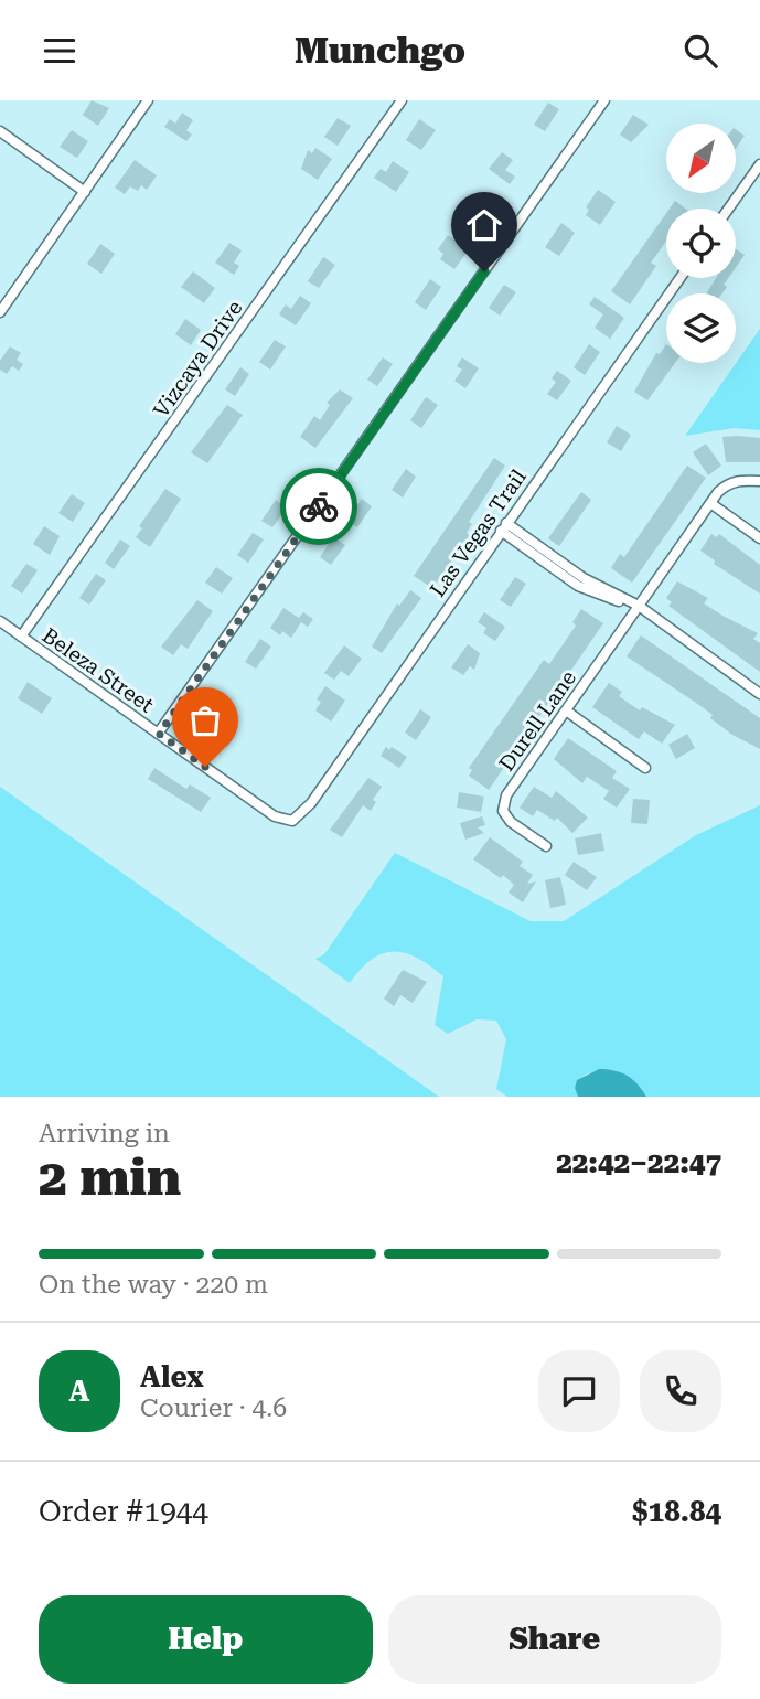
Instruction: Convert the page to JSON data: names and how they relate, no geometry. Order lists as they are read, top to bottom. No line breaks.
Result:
{"streets":{"street":["Vizcaya Drive","Las Vegas Trail","Beleza Street","Durell Lane"]},"crossings":[["Vizcaya Drive","Beleza Street"],["Las Vegas Trail","Beleza Street"]],"north":"bottom left","page":{"header":"Munchgo","heading":["2 min","Arriving in","22:42–22:47"],"panel":["Alex","Courier · 4.6","Order #1944","$18.84"],"bar":"On the way · 220 m","round":"A","buttons":["Help","Share"]}}
